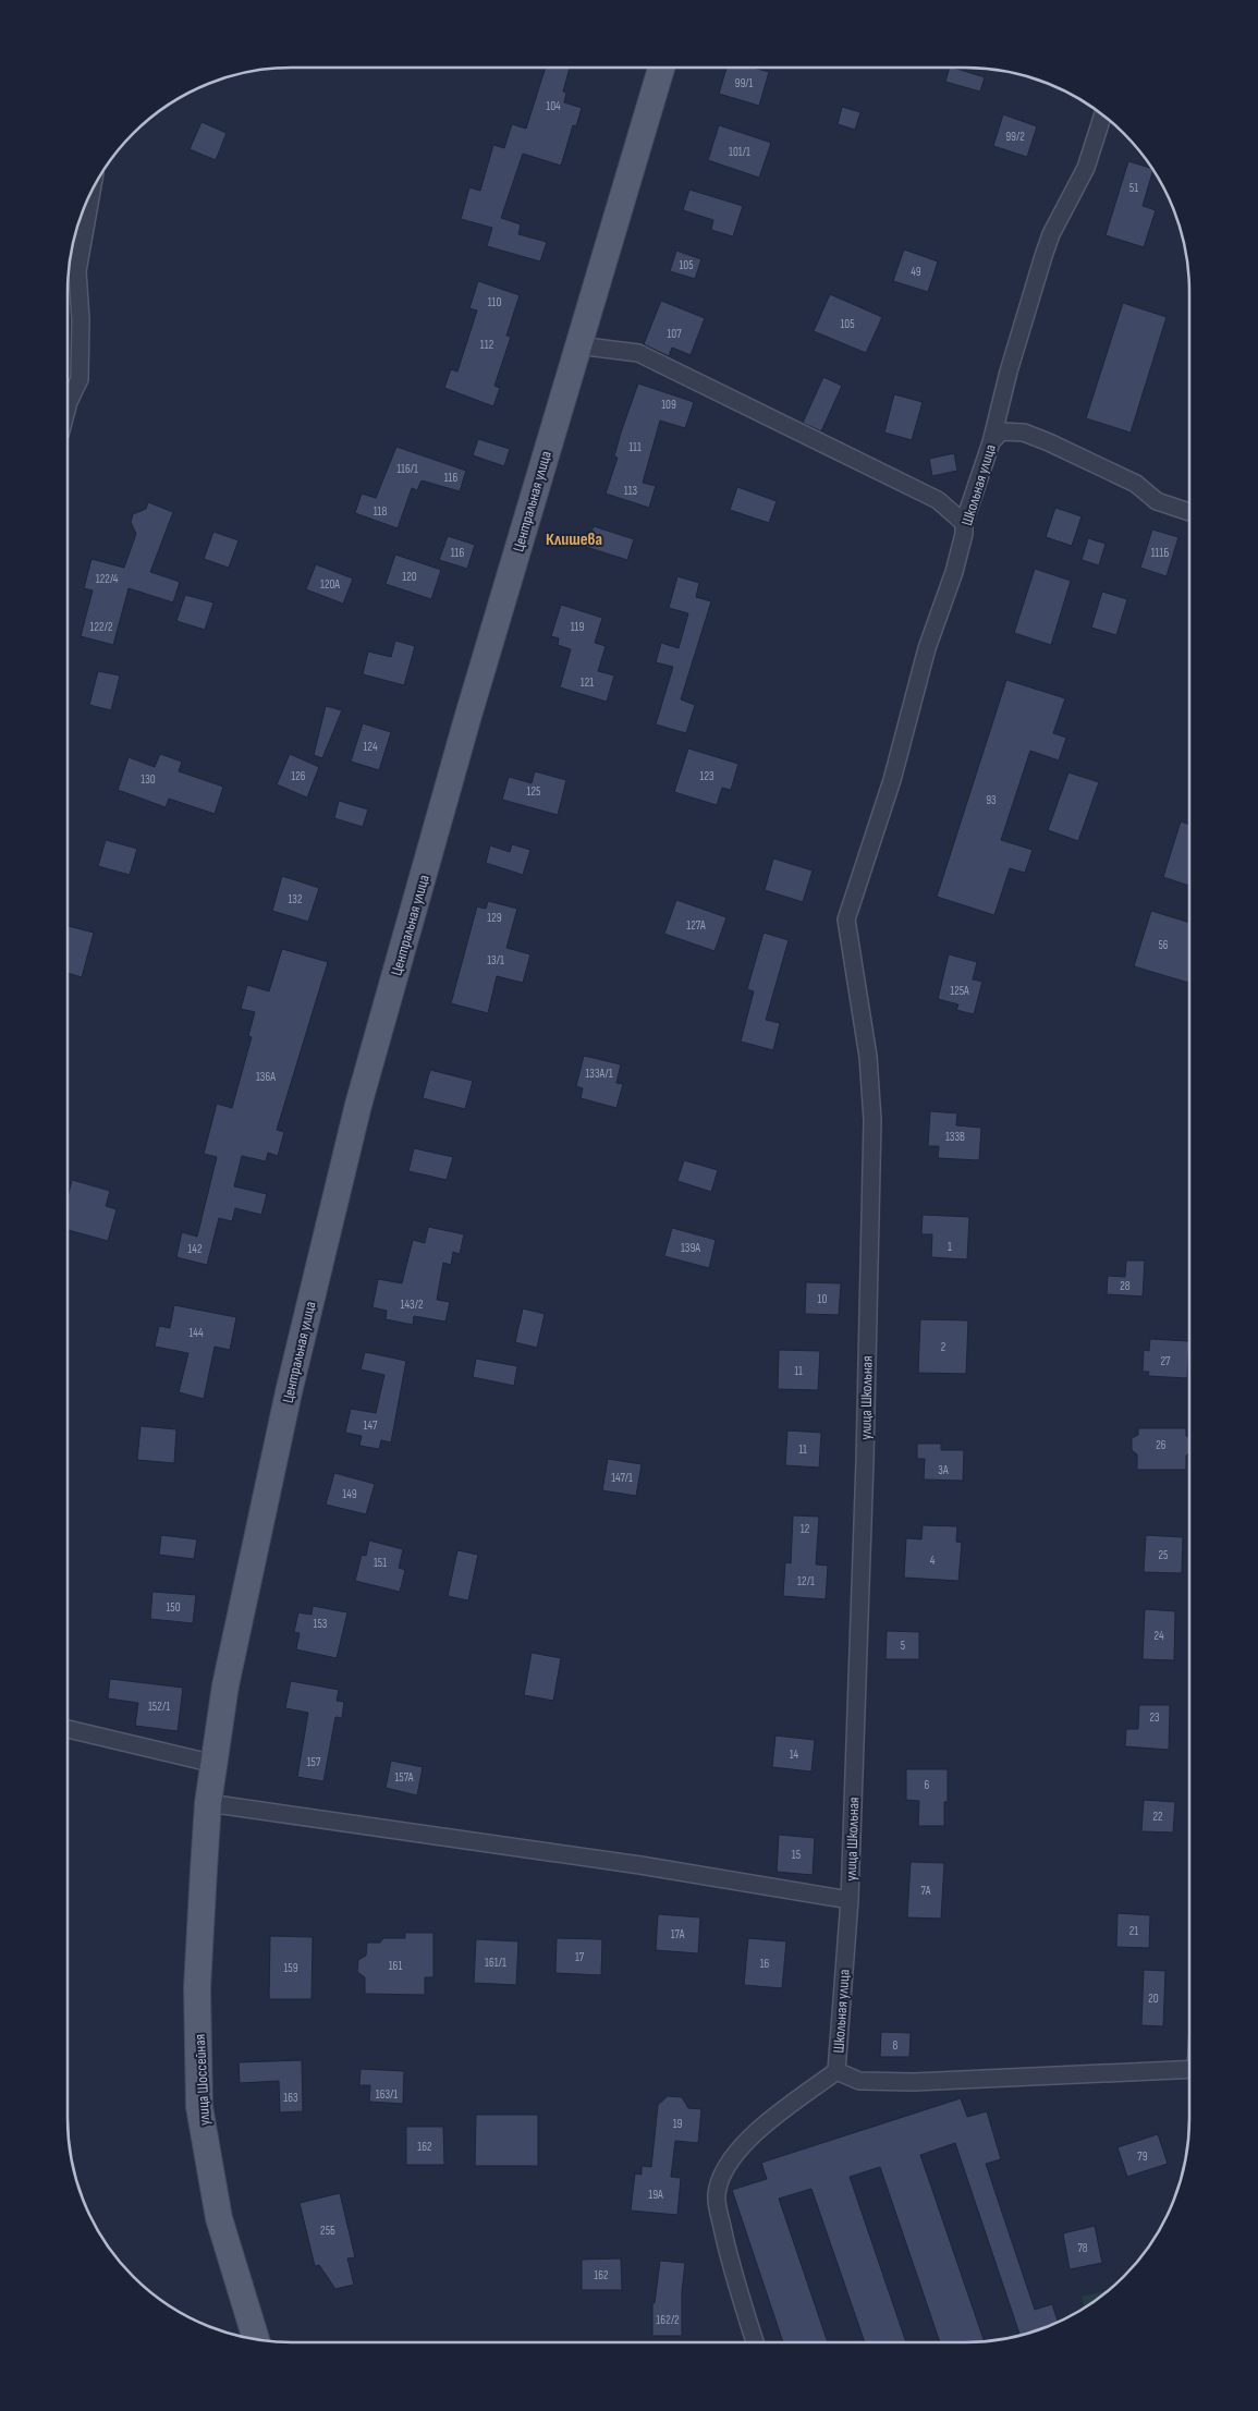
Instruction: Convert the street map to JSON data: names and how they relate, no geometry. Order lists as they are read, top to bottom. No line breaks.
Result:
{"streets":{"main road":["Центральная улица","улица Шоссейная"],"street":["Школьная улица","улица Школьная"]},"crossings":[["Школьная улица","улица Школьная"],["Центральная улица","улица Шоссейная"]],"districts":["Клишева"],"house_numbers":["99/1","104","99/2","101/1","51","105","49","110","105","107","112","109","111","116/1","116","113","118","116","111Б","120","122/4","120А","122/2","119","121","124","126","123","130","125","93","132","129","127А","56","13/1","125А","133А/1","136А","133В","1","139А","142","28","10","143/2","144","2","27","11","147","26","11","3А","147/1","149","12","25","4","151","12/1","150","153","24","5","152/1","23","14","157","157А","6","22","15","7А","21","17А","17","161/1","16","161","159","20","8","163/1","163","19","162","79","19А","25Б","78","162","162/2"]}
